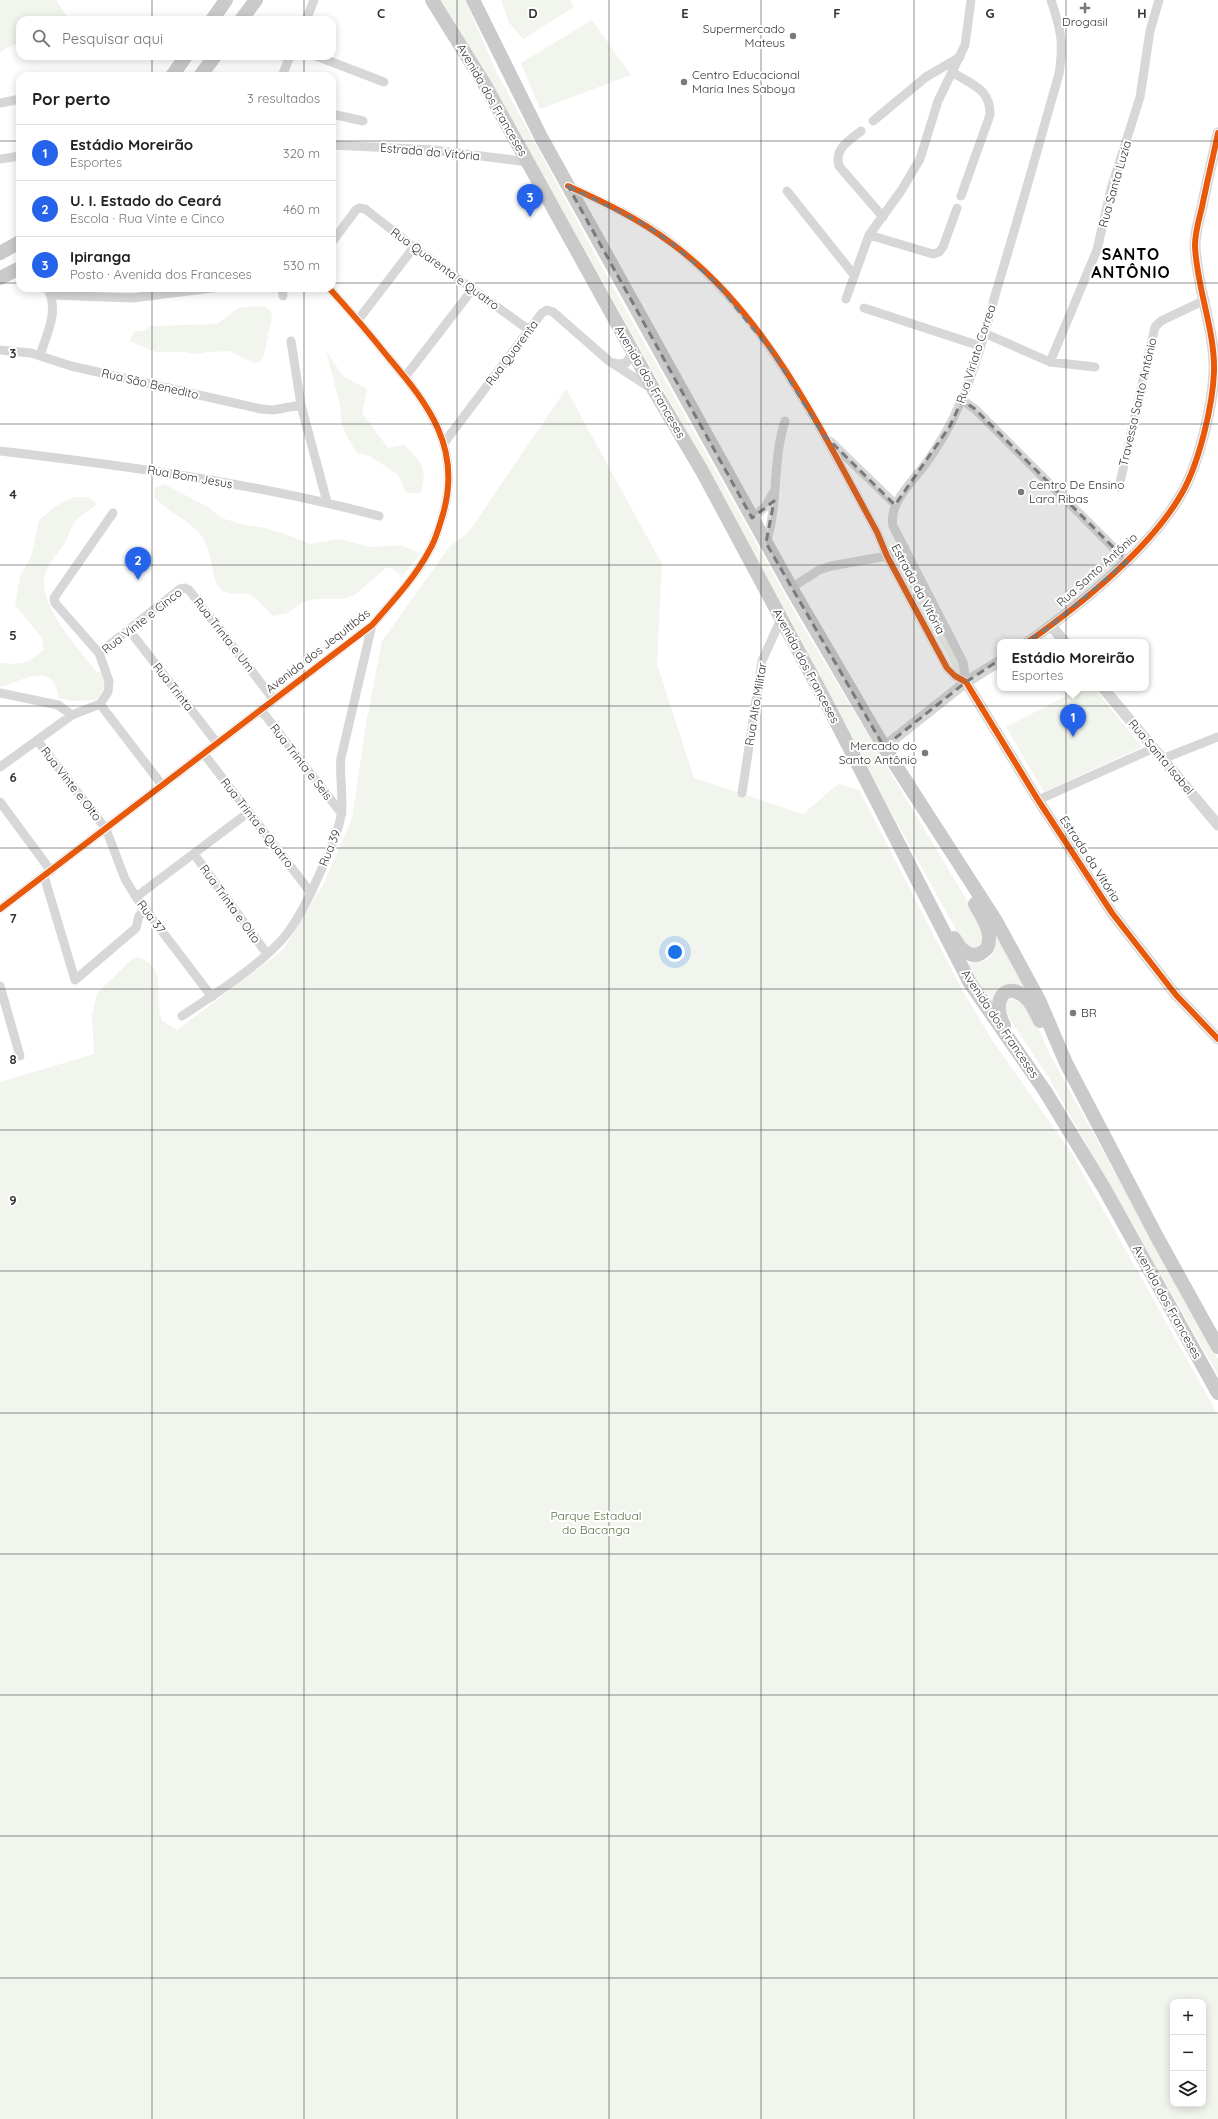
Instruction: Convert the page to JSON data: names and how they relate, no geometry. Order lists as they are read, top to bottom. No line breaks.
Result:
{"streets":{"main road":["Avenida dos Franceses"],"street":["Estrada da Vitória","Rua Santa Luzia","Rua Quarenta e Quatro","Rua Quarenta","Rua Viriato Correa","Rua São Benedito","Travessa Santo Antônio","Rua Bom Jesus","Rua Santo Antônio","Rua Vinte e Cinco","Rua Trinta e Um","Avenida dos Jequitibás","Rua Trinta","Rua Alto Militar","Rua Santa Isabel","Rua Trinta e Seis","Rua Vinte e Oito","Rua Trinta e Quatro","Rua 39","Rua Trinta e Oito","Rua 37"]},"crossings":[["Avenida dos Franceses","Estrada da Vitória"],["Avenida dos Franceses","Rua Quarenta"],["Avenida dos Franceses","Rua Alto Militar"],["Estrada da Vitória","Rua Viriato Correa"],["Rua Quarenta e Quatro","Rua Quarenta"],["Rua Quarenta","Avenida dos Jequitibás"],["Travessa Santo Antônio","Rua Santo Antônio"],["Rua Vinte e Cinco","Rua Trinta e Um"],["Rua Vinte e Cinco","Rua Trinta"],["Rua Trinta e Um","Avenida dos Jequitibás"],["Avenida dos Jequitibás","Rua Trinta"],["Avenida dos Jequitibás","Rua Trinta e Seis"],["Avenida dos Jequitibás","Rua Vinte e Oito"],["Avenida dos Jequitibás","Rua Trinta e Quatro"],["Avenida dos Jequitibás","Rua 39"],["Avenida dos Jequitibás","Rua 37"],["Rua Trinta e Seis","Rua 39"],["Rua Vinte e Oito","Rua 37"],["Rua Trinta e Quatro","Rua 39"],["Rua Trinta e Quatro","Rua Trinta e Oito"],["Rua 39","Rua Trinta e Oito"],["Rua 39","Rua 37"],["Rua Trinta e Oito","Rua 37"]],"districts":["SANTO ANTÔNIO"],"parks":["Parque Estadual do Bacanga"],"places":{"health":["Drogasil"],"other":["Supermercado Mateus","Centro Educacional Maria Ines Saboya","Centro De Ensino Lara Ribas","Mercado do Santo Antônio","BR"]},"page":{"search":"Pesquisar aqui","heading":["Por perto","3 resultados"],"list":[{"mark":"1","name":"Estádio Moreirão","note":"Esportes","value":"320 m"},{"mark":"2","name":"U. I. Estado do Ceará","note":"Escola · Rua Vinte e Cinco","value":"460 m"},{"mark":"3","name":"Ipiranga","note":"Posto · Avenida dos Franceses","value":"530 m"}],"pins":["3","2","1"],"popup":["Estádio Moreirão","Esportes"],"map_buttons":["+","−"]},"grid":{"columns":["C","D","E","F","G","H"],"rows":["3","4","5","6","7","8","9"]}}
